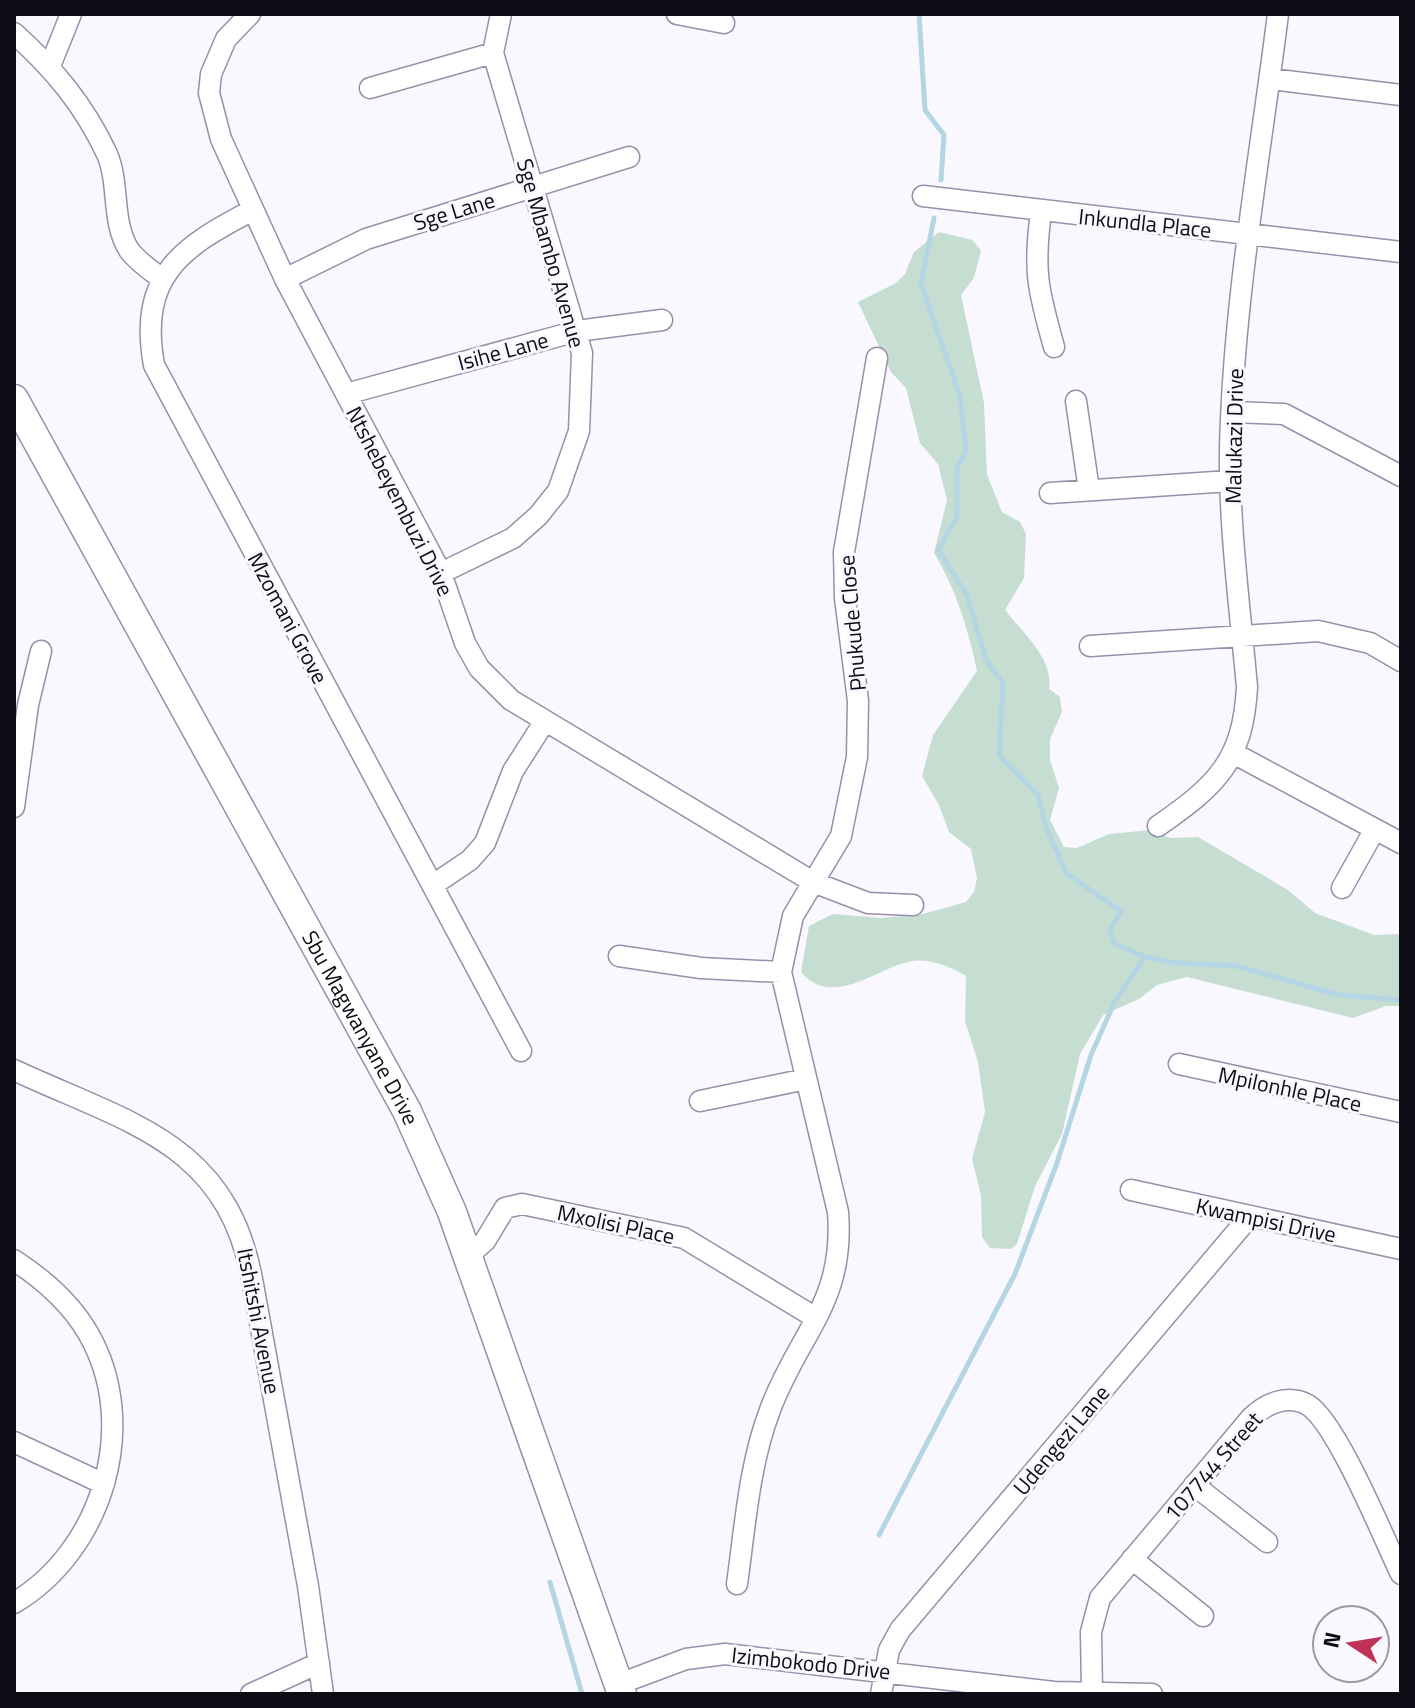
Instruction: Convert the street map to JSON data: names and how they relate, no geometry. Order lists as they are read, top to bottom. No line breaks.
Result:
{"streets":{"main road":["Sbu Magwanyane Drive"],"street":["Sge Lane","Inkundla Place","Sge Mbambo Avenue","Isihe Lane","Malukazi Drive","Ntshebeyembuzi Drive","Mzomani Grove","Phukude Close","Mpilonhle Place","Kwampisi Drive","Mxolisi Place","Itshitshi Avenue","Udengezi Lane","107744 Street","Izimbokodo Drive"]},"crossings":[["Sge Lane","Sge Mbambo Avenue"],["Sge Lane","Ntshebeyembuzi Drive"],["Inkundla Place","Malukazi Drive"],["Sge Mbambo Avenue","Isihe Lane"],["Sge Mbambo Avenue","Ntshebeyembuzi Drive"],["Isihe Lane","Ntshebeyembuzi Drive"],["Ntshebeyembuzi Drive","Mzomani Grove"],["Ntshebeyembuzi Drive","Phukude Close"],["Sbu Magwanyane Drive","Mxolisi Place"],["Sbu Magwanyane Drive","Izimbokodo Drive"],["Kwampisi Drive","Udengezi Lane"],["Udengezi Lane","Izimbokodo Drive"],["107744 Street","Izimbokodo Drive"]],"north":"left"}
